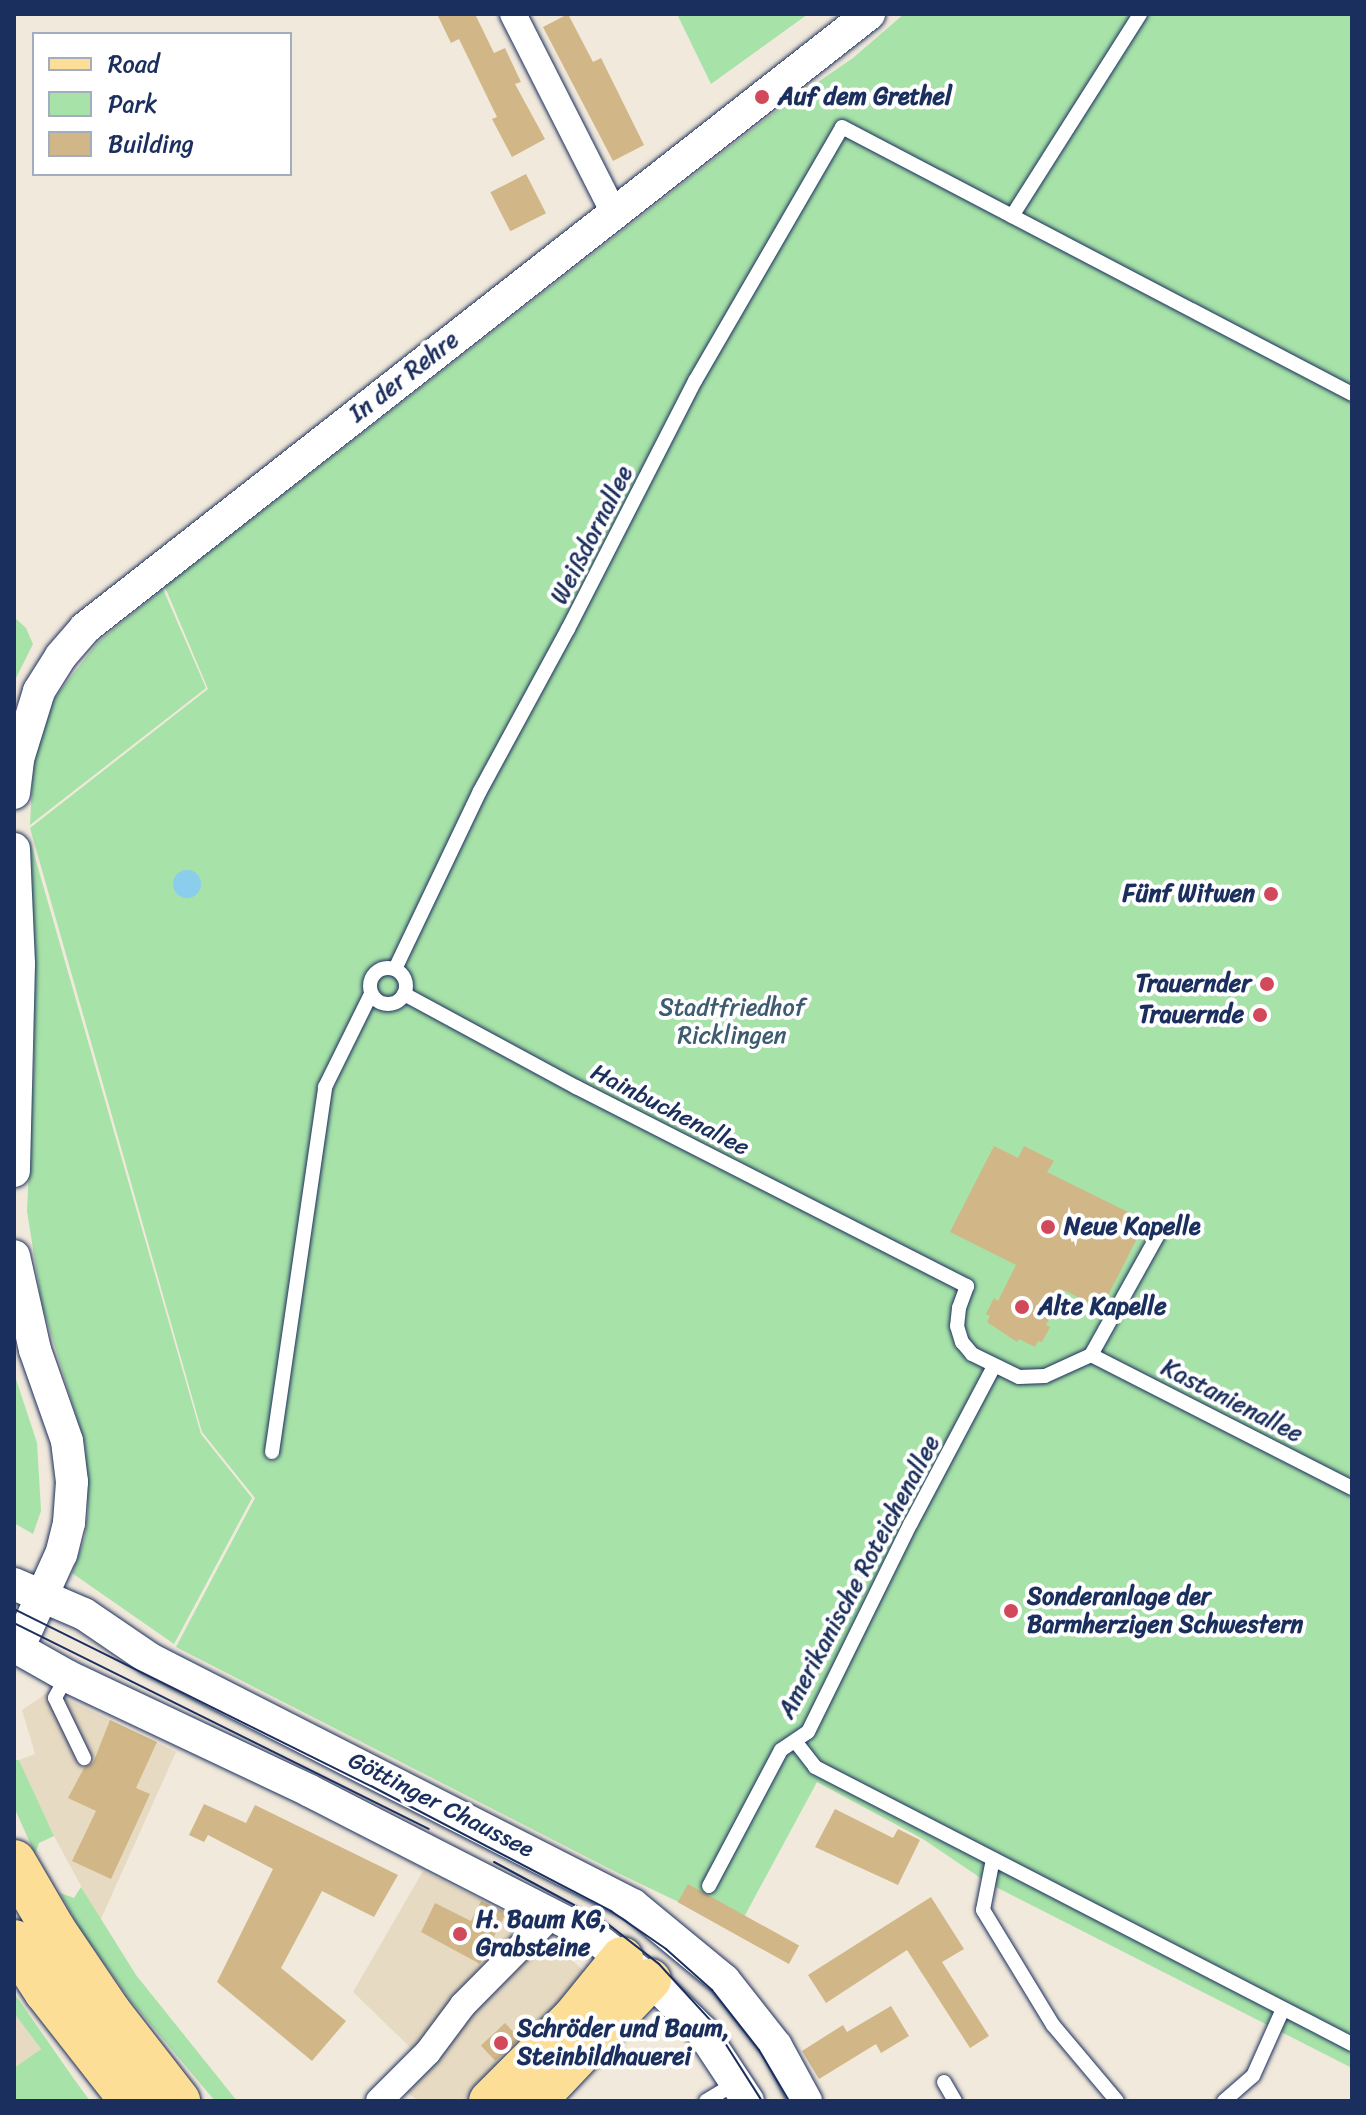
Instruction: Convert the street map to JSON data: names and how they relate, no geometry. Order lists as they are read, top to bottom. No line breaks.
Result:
{"streets":{"street":["In der Rehre","Göttinger Chaussee"],"lane":["Weißdornallee","Hainbuchenallee","Kastanienallee","Amerikanische Roteichenallee"]},"crossings":[["Weißdornallee","Hainbuchenallee"],["Hainbuchenallee","Amerikanische Roteichenallee"]],"parks":["Stadtfriedhof Ricklingen"],"places":["Auf dem Grethel","Fünf Witwen","Trauernder","Trauernde","Neue Kapelle","Alte Kapelle","Sonderanlage der Barmherzigen Schwestern","H. Baum KG, Grabsteine","Schröder und Baum, Steinbildhauerei"],"legend":["Road","Park","Building"]}
